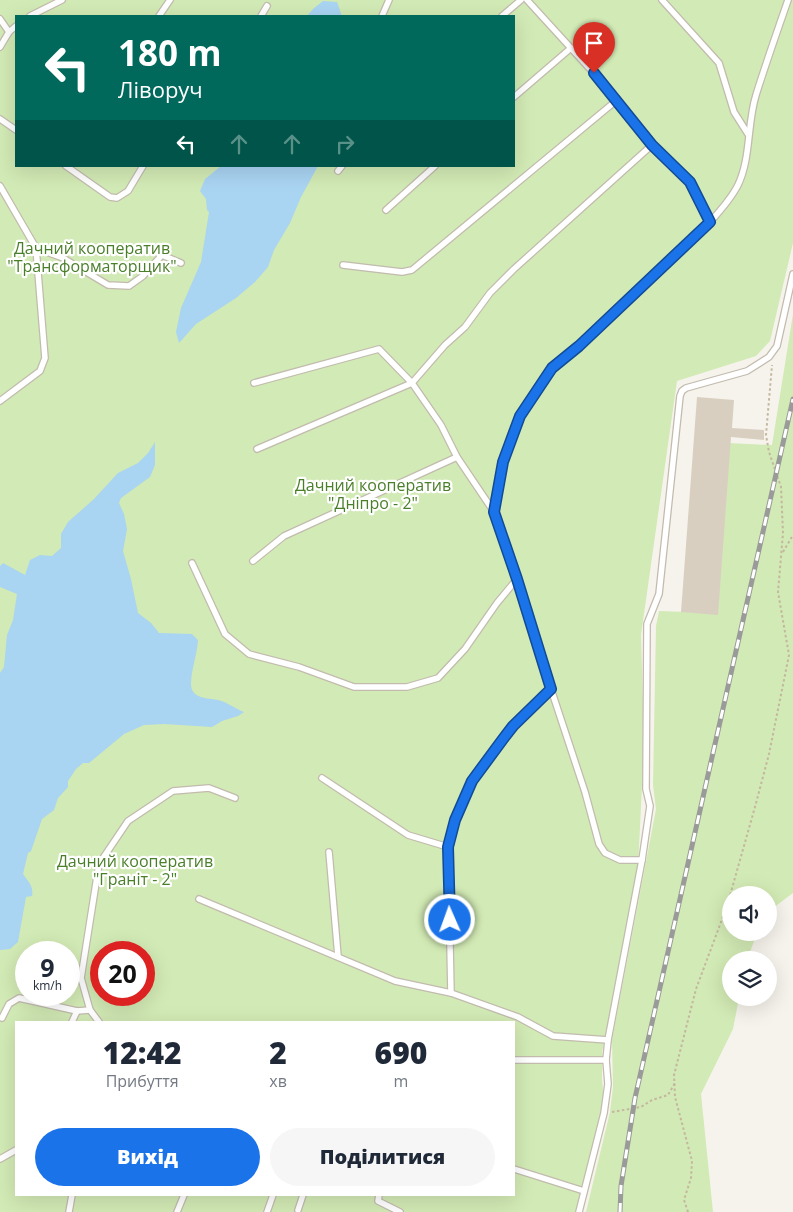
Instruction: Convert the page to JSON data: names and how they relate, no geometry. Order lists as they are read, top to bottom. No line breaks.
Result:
{"parks":["Дачний кооператив \"Трансформаторщик\"","Дачний кооператив \"Дніпро - 2\"","Дачний кооператив \"Граніт - 2\""],"page":{"turn":["180 m","Ліворуч"],"speed":"9 km/h","limit":"20","eta":["12:42","Прибуття","2","хв","690","m"],"buttons":["Вихід","Поділитися"]}}
